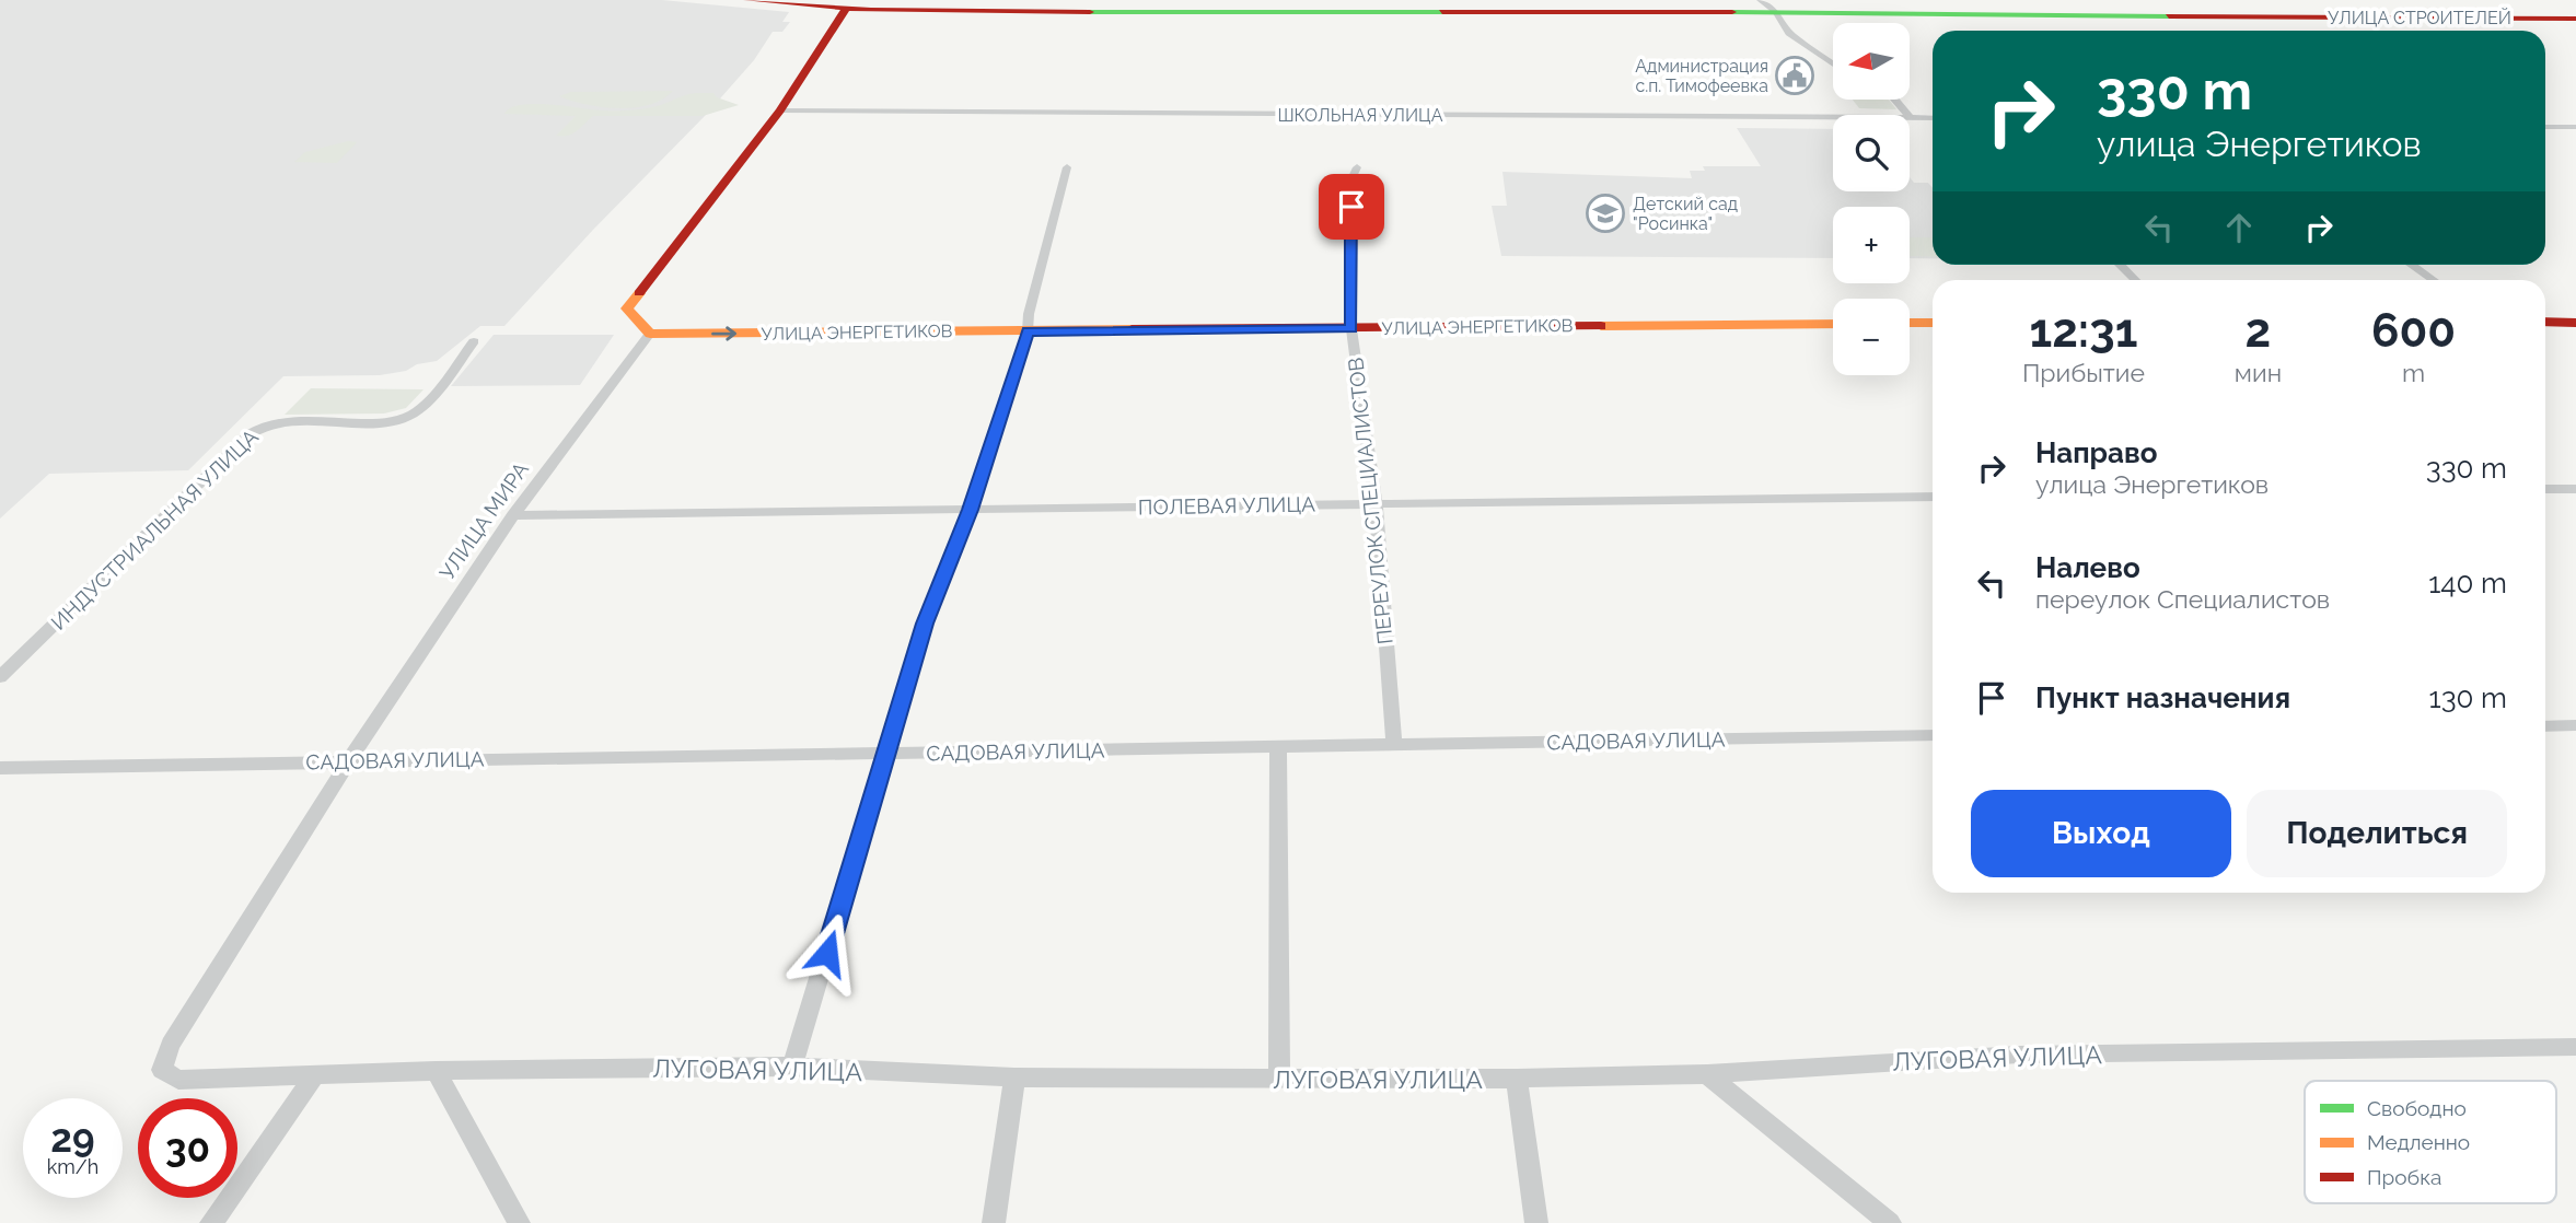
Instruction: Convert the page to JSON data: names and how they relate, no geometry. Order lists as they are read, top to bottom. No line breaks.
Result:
{"streets":{"main road":["УЛИЦА СТРОИТЕЛЕЙ","УЛИЦА ЭНЕРГЕТИКОВ"],"street":["ШКОЛЬНАЯ УЛИЦА","ПЕРЕУЛОК СПЕЦИАЛИСТОВ","ПОЛЕВАЯ УЛИЦА","УЛИЦА МИРА","ИНДУСТРИАЛЬНАЯ УЛИЦА","САДОВАЯ УЛИЦА","ЛУГОВАЯ УЛИЦА"]},"crossings":[["УЛИЦА ЭНЕРГЕТИКОВ","ПЕРЕУЛОК СПЕЦИАЛИСТОВ"],["УЛИЦА ЭНЕРГЕТИКОВ","УЛИЦА МИРА"],["ПЕРЕУЛОК СПЕЦИАЛИСТОВ","ПОЛЕВАЯ УЛИЦА"],["ПЕРЕУЛОК СПЕЦИАЛИСТОВ","САДОВАЯ УЛИЦА"],["ПОЛЕВАЯ УЛИЦА","УЛИЦА МИРА"],["УЛИЦА МИРА","САДОВАЯ УЛИЦА"],["УЛИЦА МИРА","ЛУГОВАЯ УЛИЦА"]],"places":{"public building":["Администрация с.п. Тимофеевка"],"school or university":["Детский сад \"Росинка\""]},"legend":["Свободно","Медленно","Пробка"],"north":"left","page":{"map_buttons":["+","−"],"turn":["330 m","улица Энергетиков"],"eta":["12:31","Прибытие","2","мин","600","m"],"list":[{"name":"Направо","note":"улица Энергетиков","value":"330 m"},{"name":"Налево","note":"переулок Специалистов","value":"140 m"},{"name":"Пункт назначения","value":"130 m"}],"buttons":["Выход","Поделиться"],"speed":"29 km/h","limit":"30"}}
